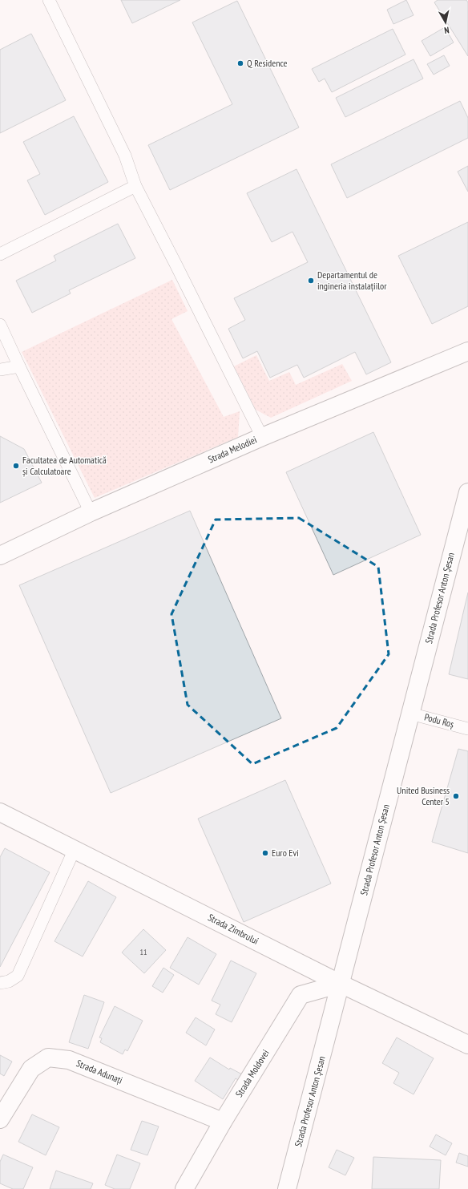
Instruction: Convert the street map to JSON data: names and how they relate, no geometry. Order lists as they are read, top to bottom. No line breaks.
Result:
{"streets":{"street":["Strada Melodiei","Strada Profesor Anton Șesan","Strada Zimbrului","Strada Adunați","Strada Moldovei"],"lane":["Podu Roș"]},"crossings":[["Strada Profesor Anton Șesan","Podu Roș"],["Strada Profesor Anton Șesan","Strada Zimbrului"],["Strada Profesor Anton Șesan","Strada Moldovei"],["Strada Zimbrului","Strada Moldovei"],["Strada Adunați","Strada Moldovei"]],"places":["Q Residence","Departamentul de ingineria instalațiilor","Facultatea de Automatică și Calculatoare","United Business Center 5","Euro Evi"],"house_numbers":["11"],"north":"bottom"}
